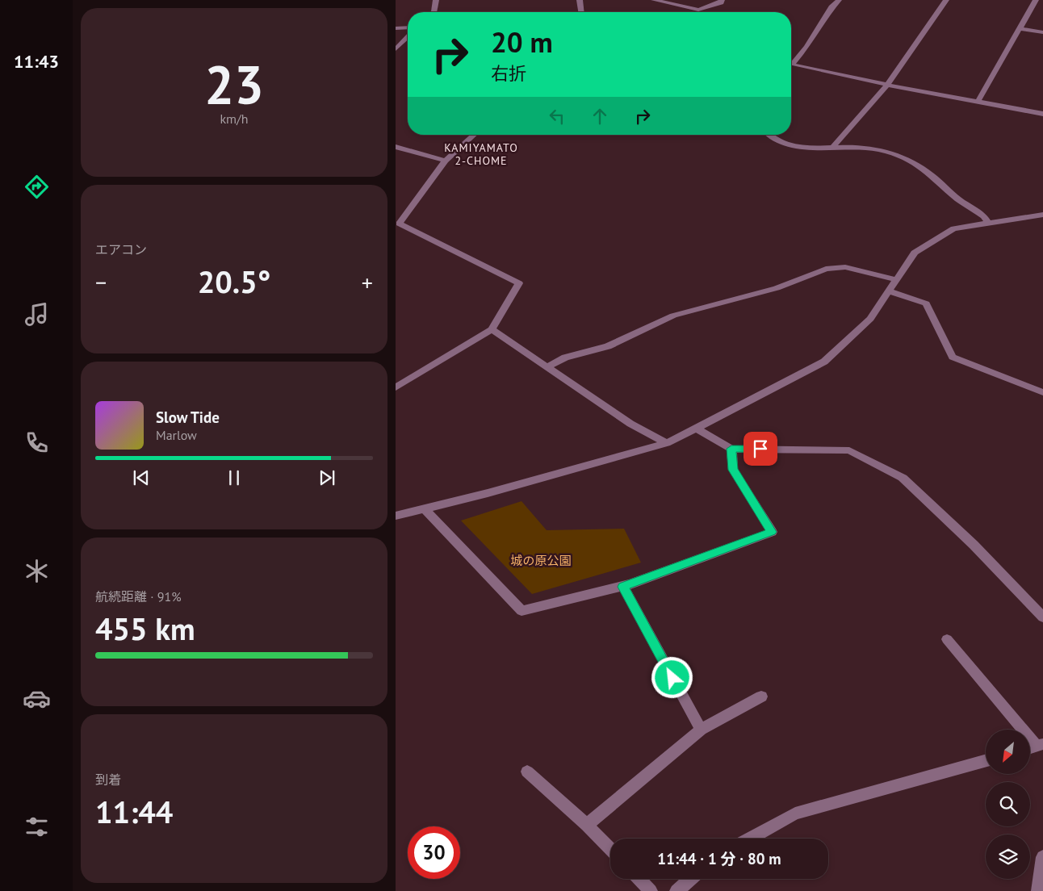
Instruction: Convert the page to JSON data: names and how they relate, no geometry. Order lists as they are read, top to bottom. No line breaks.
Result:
{"districts":["KAMIYAMATO 2-CHOME"],"parks":["城の原公園"],"north":"bottom left","page":{"tabs":"11:43","tile":[["23","km/h"],"エアコン",["航続距離 · 91%","455 km"],["到着","11:44"]],"turn":["20 m","右折"],"heat":["−","20.5°","+"],"song":["Slow Tide","Marlow"],"limit":"30","trip":"11:44 · 1 分 · 80 m"}}
